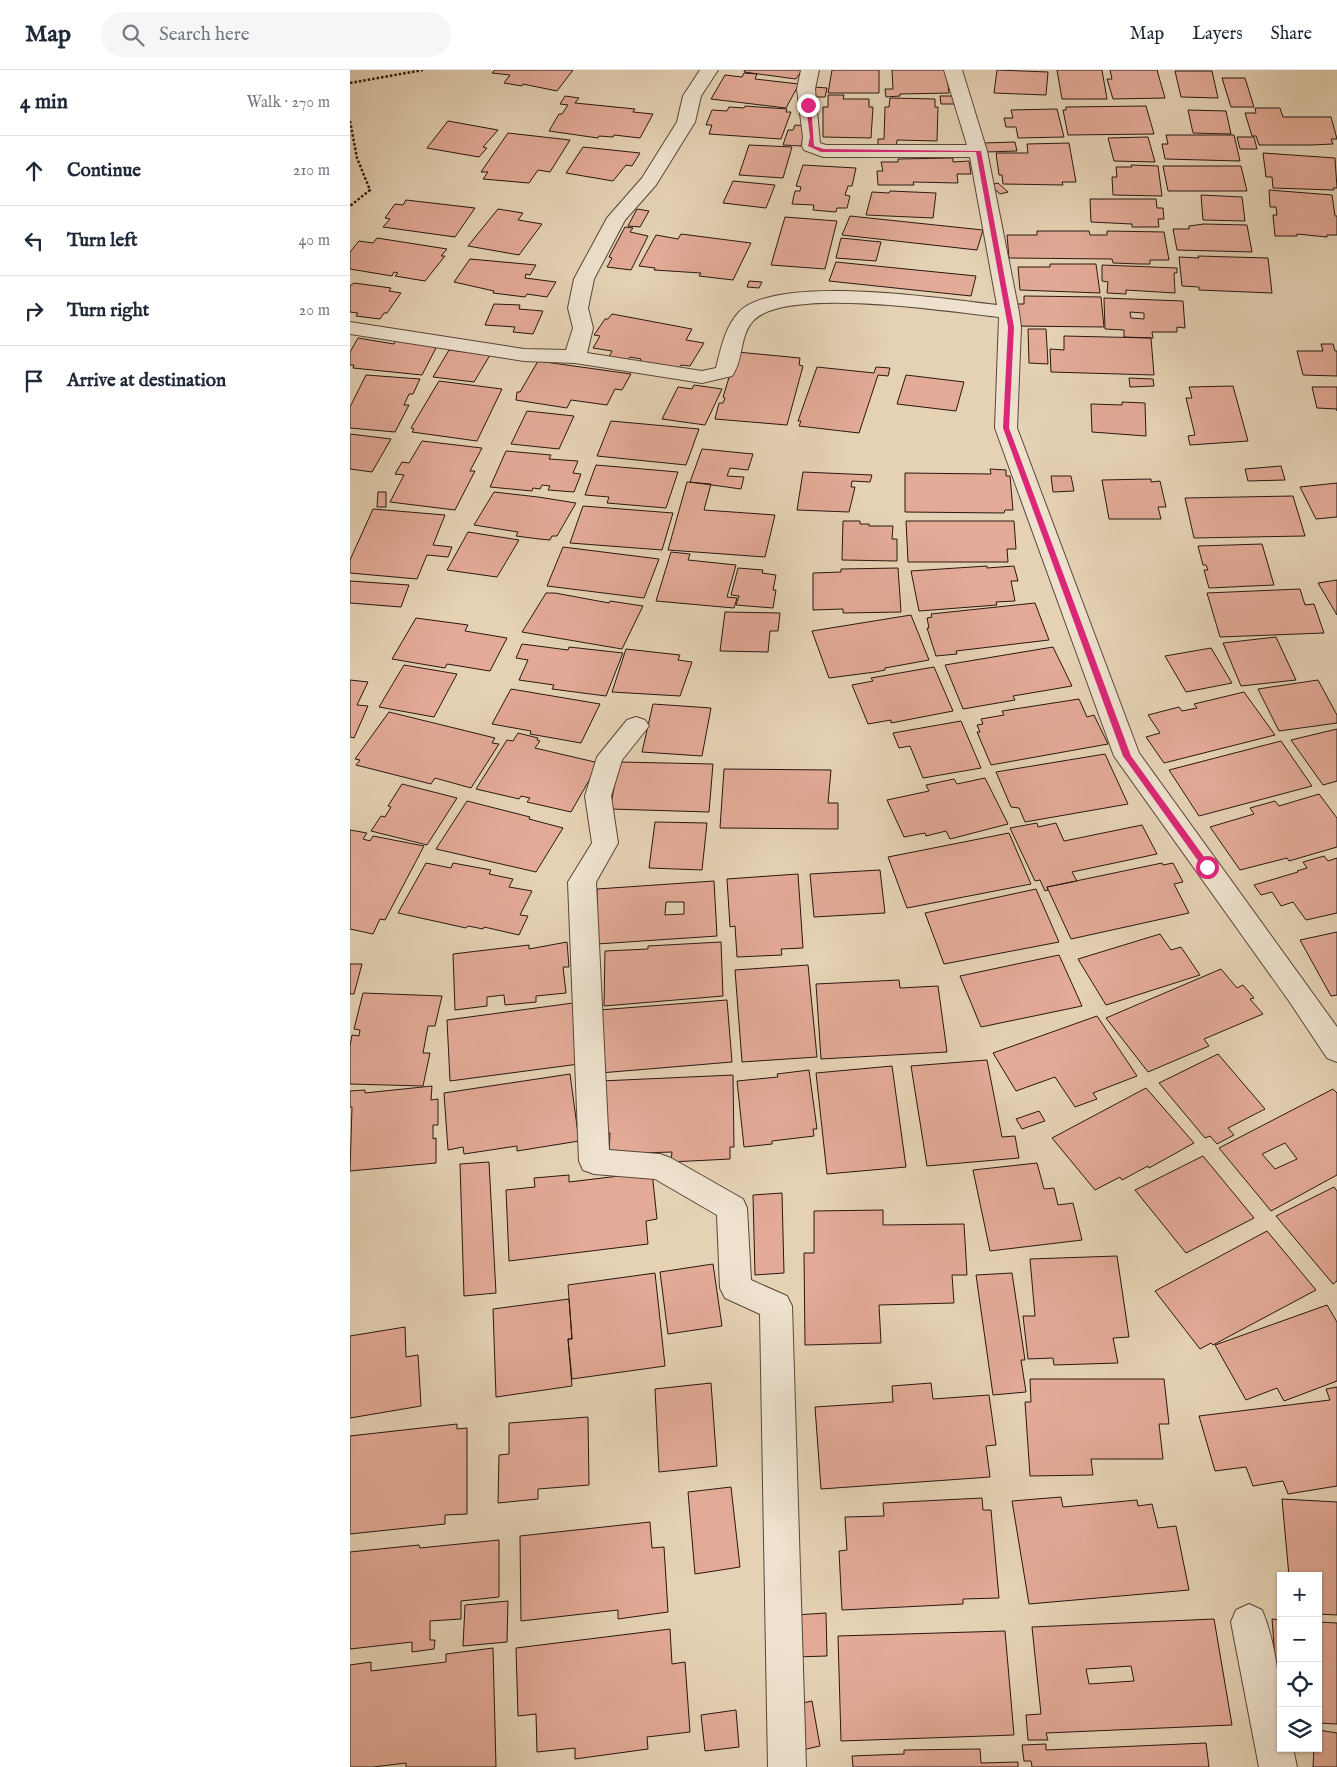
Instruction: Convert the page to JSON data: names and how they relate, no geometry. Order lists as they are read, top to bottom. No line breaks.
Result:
{"page":{"header":"Map","search":"Search here","nav":["Map","Layers","Share"],"heading":["4 min","Walk · 270 m"],"list":[["Continue","210 m"],["Turn left","40 m"],["Turn right","20 m"],"Arrive at destination"],"map_buttons":["+","−"]}}
